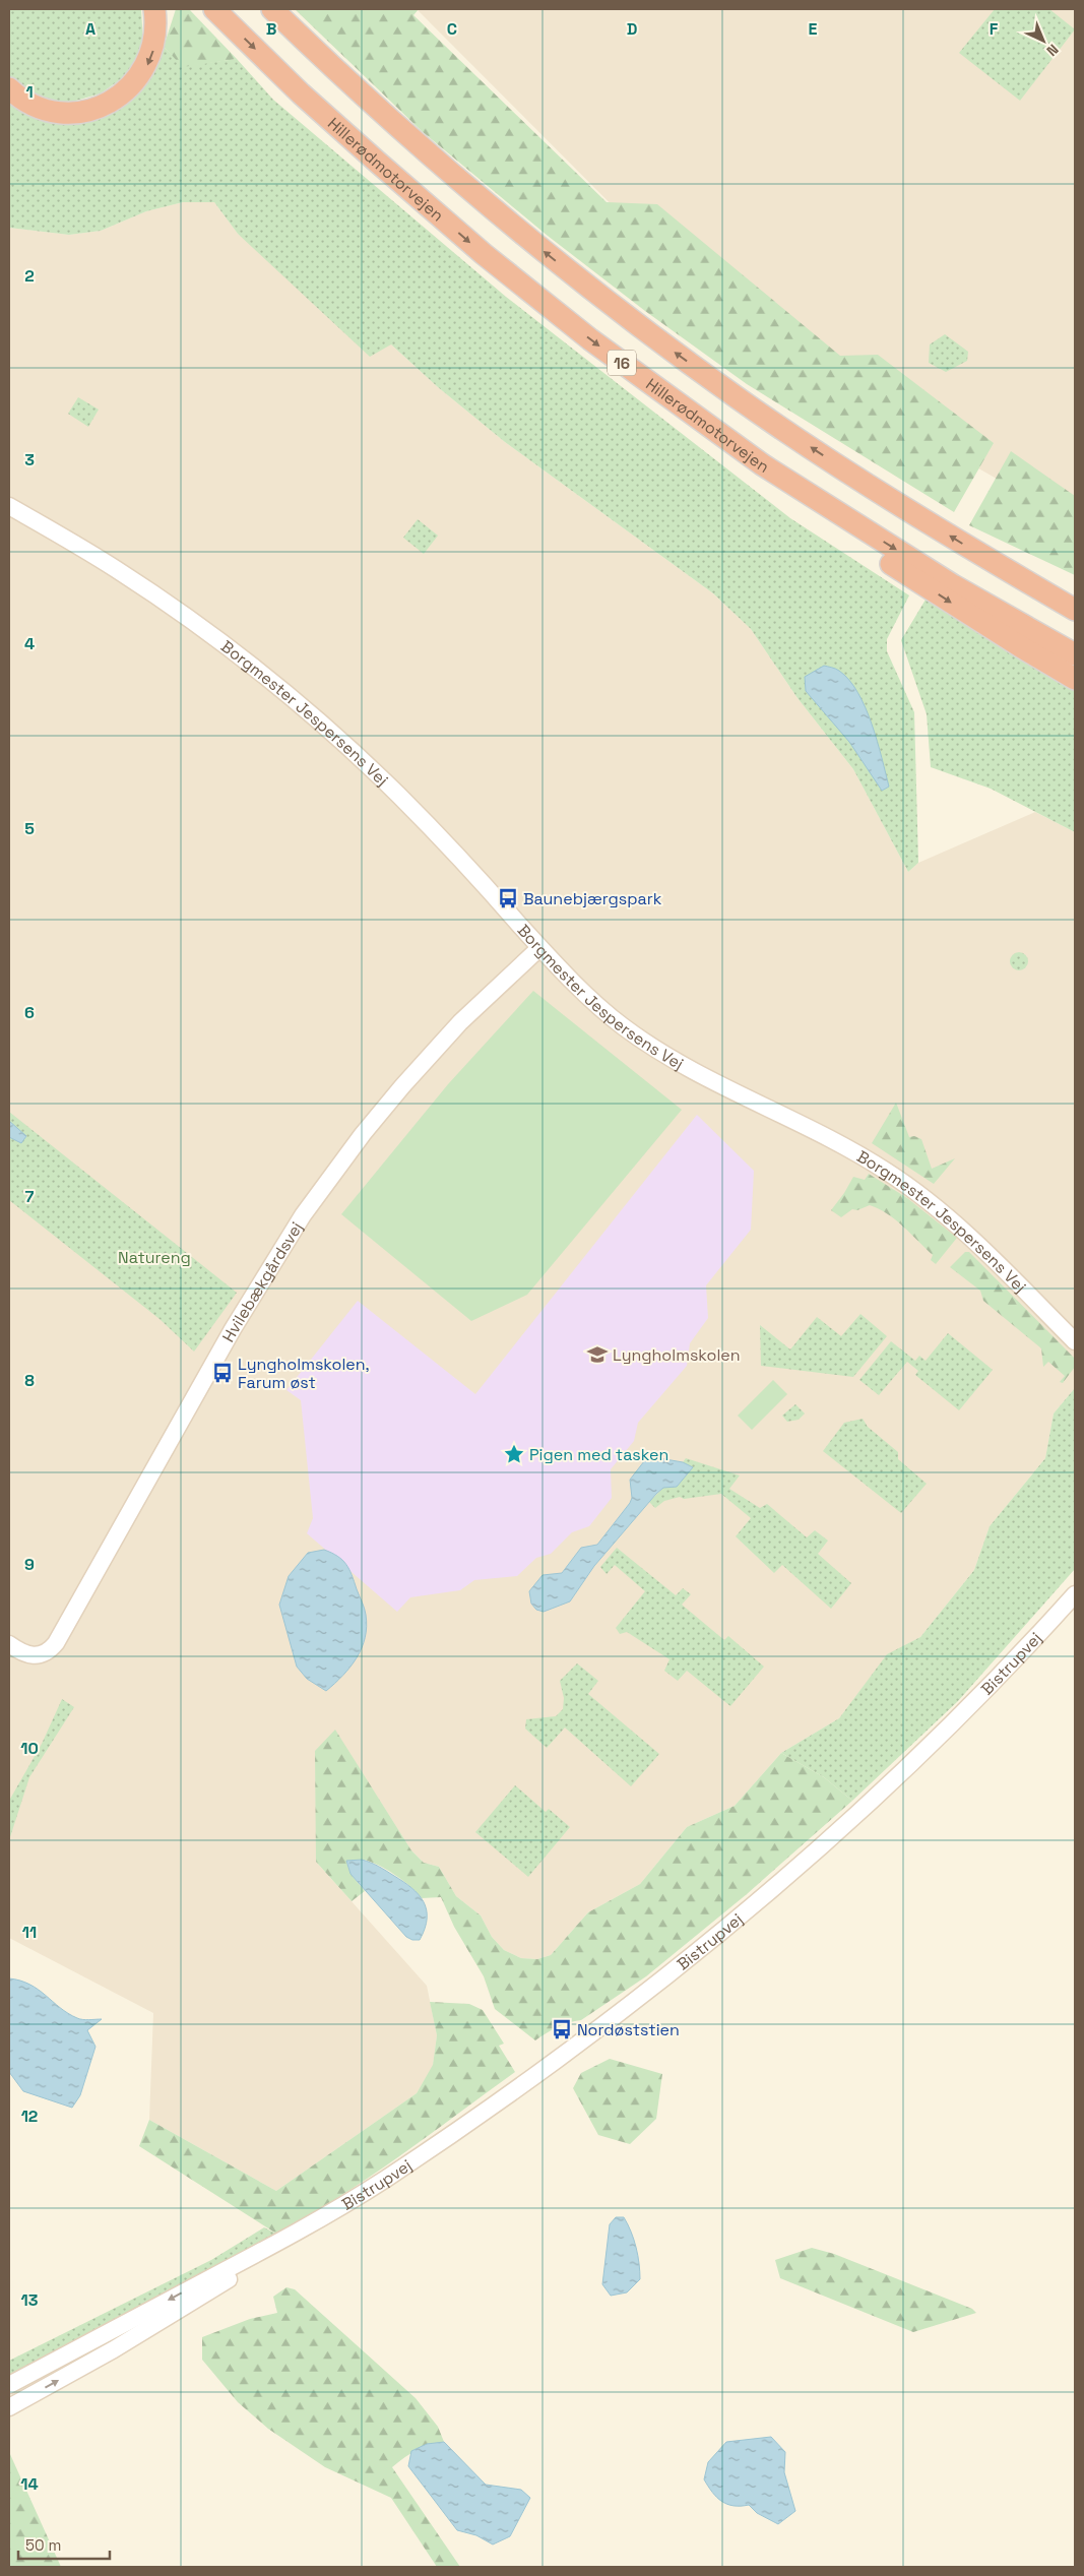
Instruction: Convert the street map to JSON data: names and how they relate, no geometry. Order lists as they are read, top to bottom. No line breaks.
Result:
{"streets":{"highway":["Hillerødmotorvejen","16"],"street":["Borgmester Jespersens Vej","Hvilebækgårdsvej","Bistrupvej"]},"crossings":[["Borgmester Jespersens Vej","Hvilebækgårdsvej"]],"parks":["Natureng"],"places":{"bus stop":["Baunebjærgspark","Lyngholmskolen, Farum øst","Nordøststien"],"school or university":["Lyngholmskolen"],"place":["Pigen med tasken"]},"scale_bar":"50 m","north":"bottom right","grid":{"columns":["A","B","C","D","E","F"],"rows":["1","2","3","4","5","6","7","8","9","10","11","12","13","14"]}}
